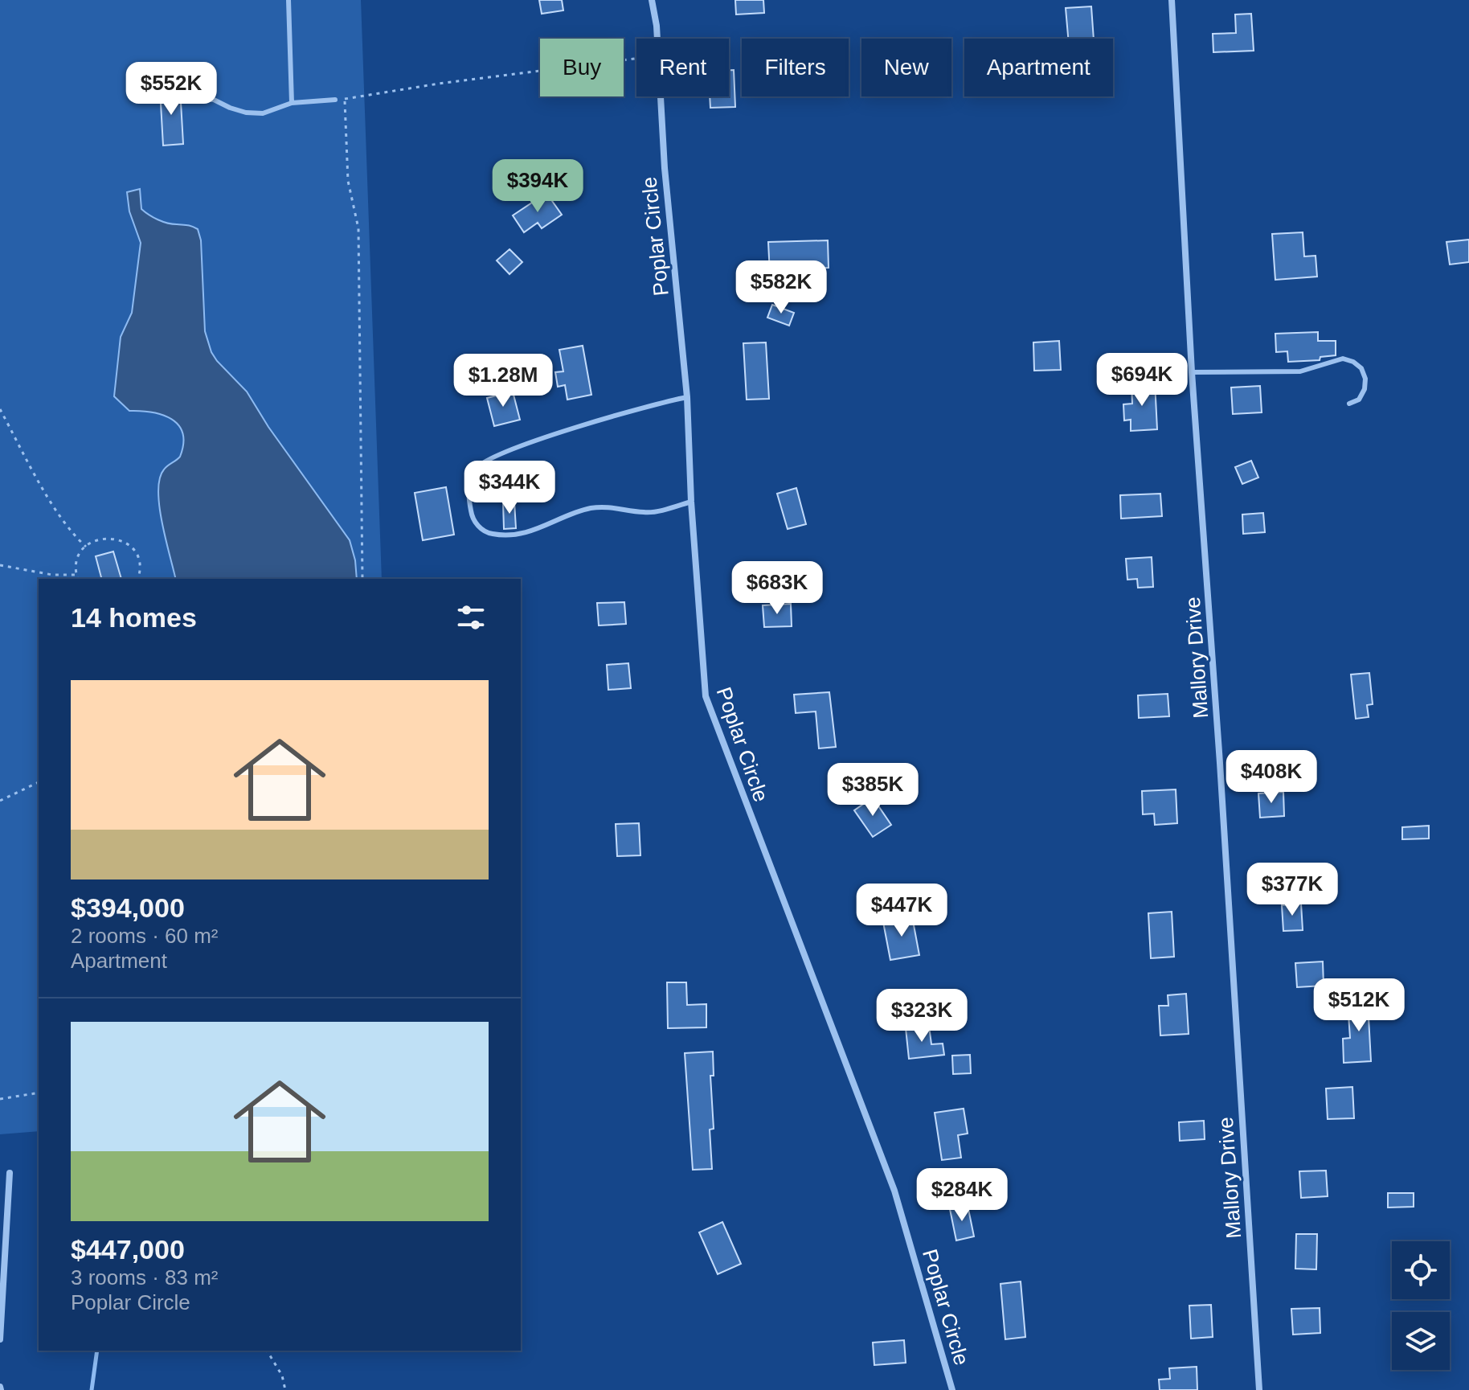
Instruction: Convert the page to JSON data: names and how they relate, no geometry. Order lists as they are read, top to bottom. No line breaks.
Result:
{"streets":{"street":["Poplar Circle","Mallory Drive"]},"page":{"chip":["Buy","Rent","Filters","New","Apartment"],"price":["$552K","$394K","$582K","$694K","$1.28M","$344K","$683K","$408K","$385K","$377K","$447K","$512K","$323K","$284K"],"heading":"14 homes","list":[{"name":"$394,000","note":"2 rooms · 60 m² · Apartment"},{"name":"$447,000","note":"3 rooms · 83 m² · Poplar Circle"}]}}
